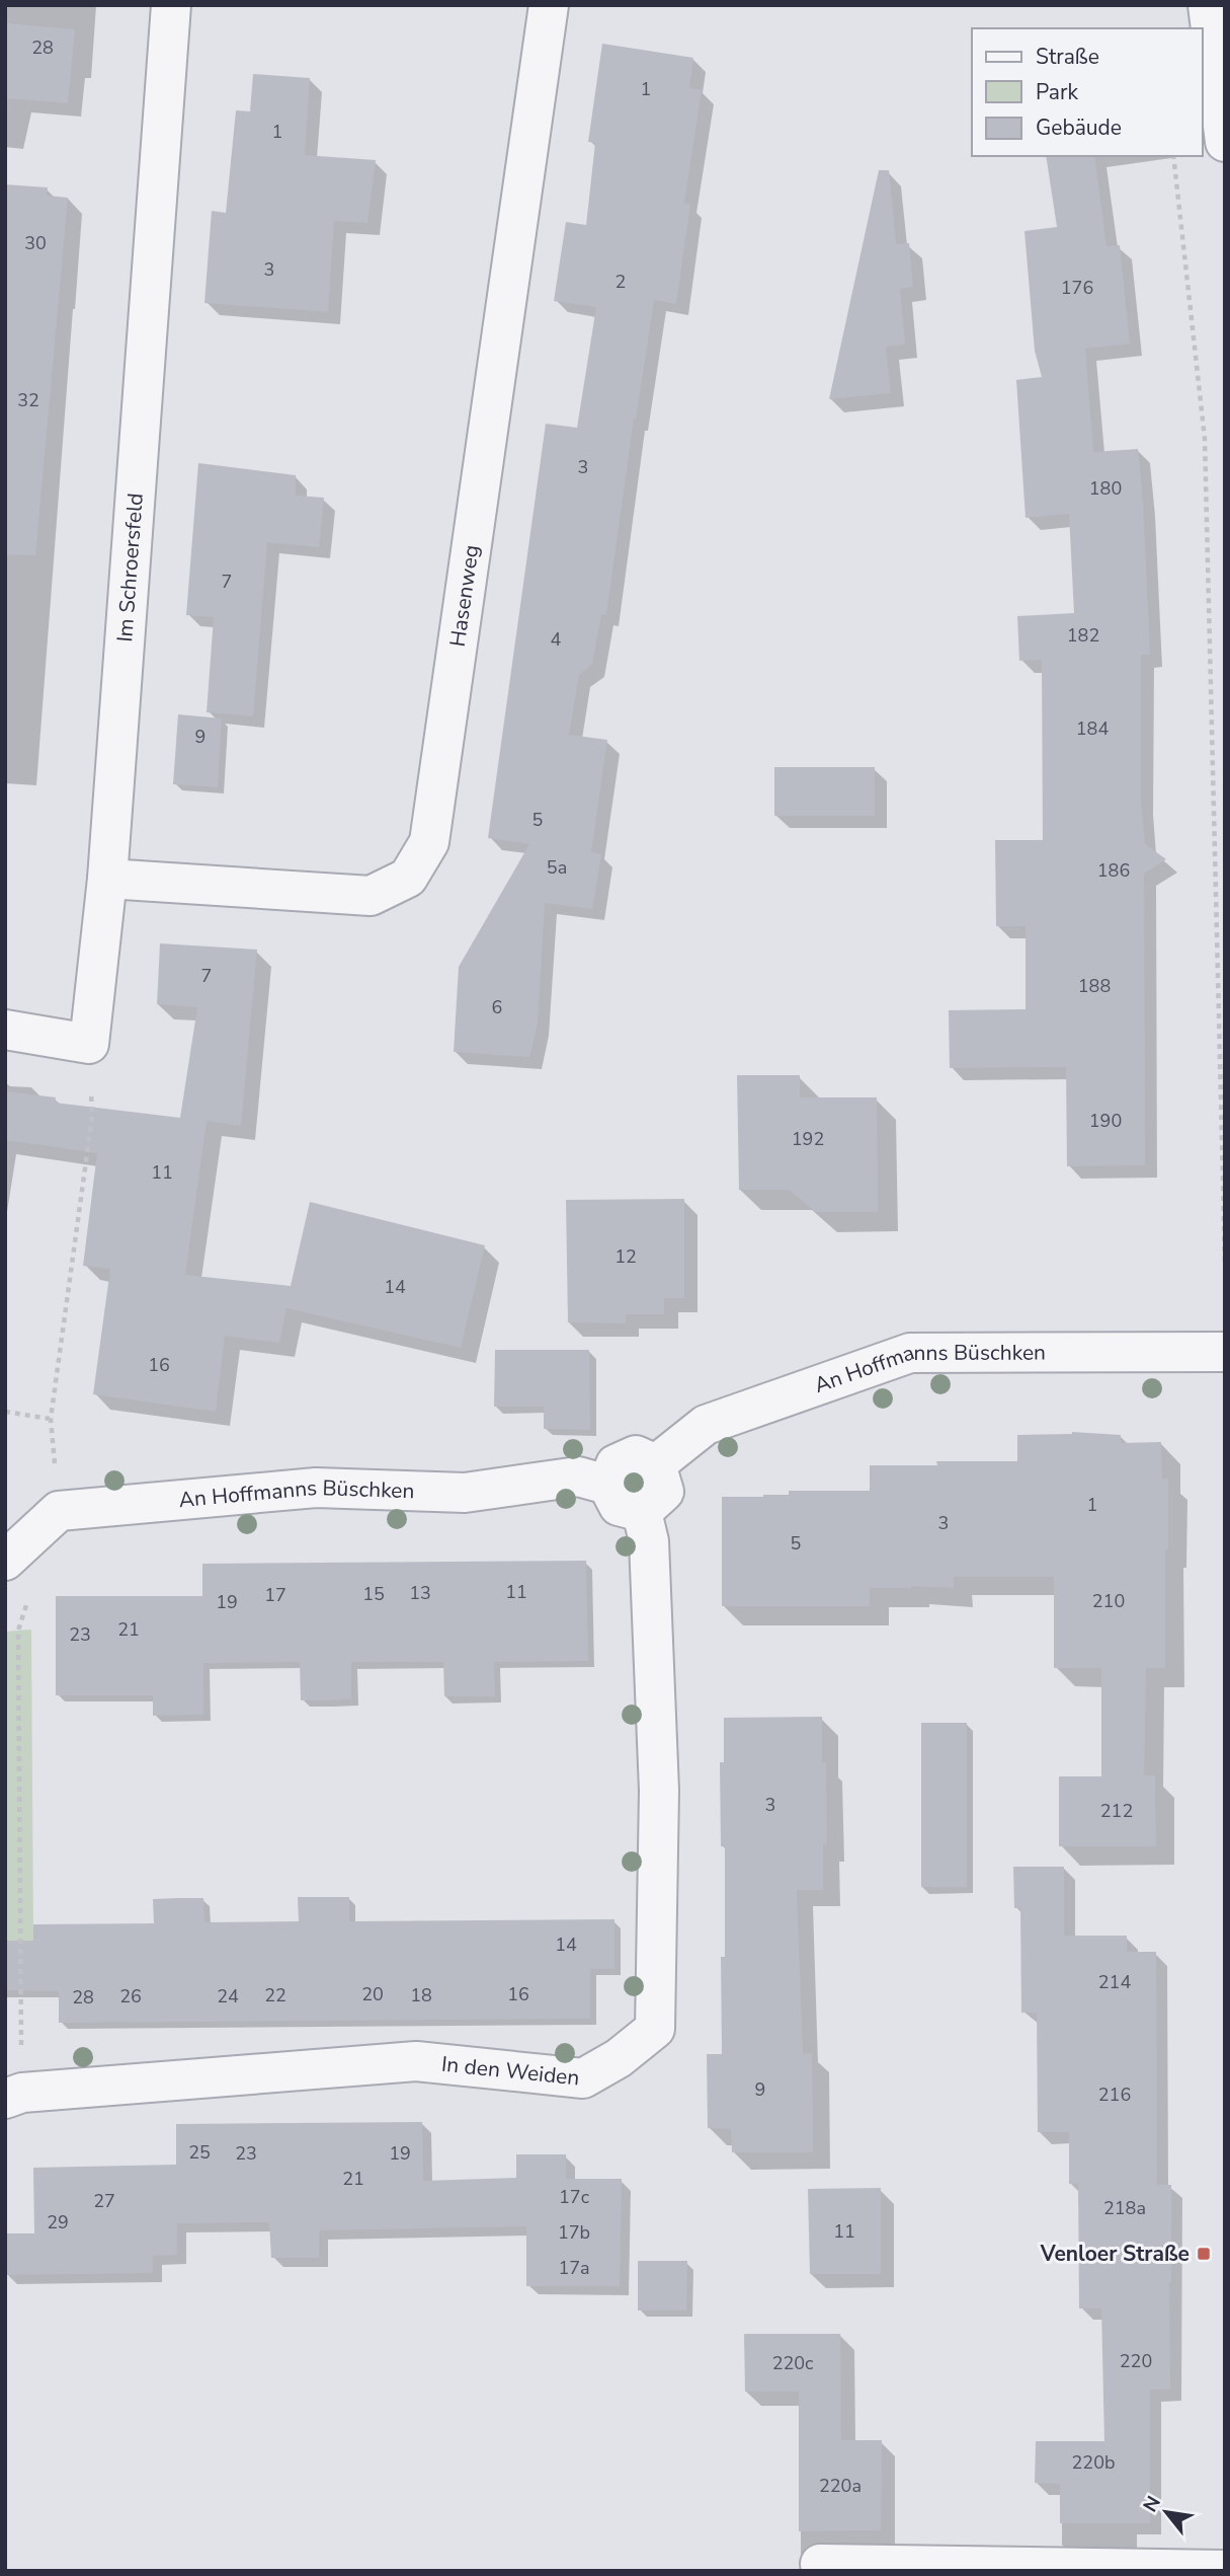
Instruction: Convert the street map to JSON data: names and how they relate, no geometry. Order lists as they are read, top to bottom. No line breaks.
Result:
{"streets":{"street":["Im Schroersfeld","Hasenweg","An Hoffmanns Büschken","In den Weiden"]},"crossings":[["Im Schroersfeld","Hasenweg"],["An Hoffmanns Büschken","In den Weiden"]],"places":{"transit":["Venloer Straße"]},"house_numbers":["28","1","1","30","3","2","176","32","3","180","7","182","4","184","9","5","5a","186","7","188","6","190","192","11","12","14","16","1","3","5","11","13","15","17","210","19","21","23","3","212","14","214","20","16","22","18","26","24","28","9","216","25","23","19","21","17c","27","218a","29","11","17b","17a","220","220c","220b","220a"],"legend":["Straße","Park","Gebäude"],"north":"top left"}
